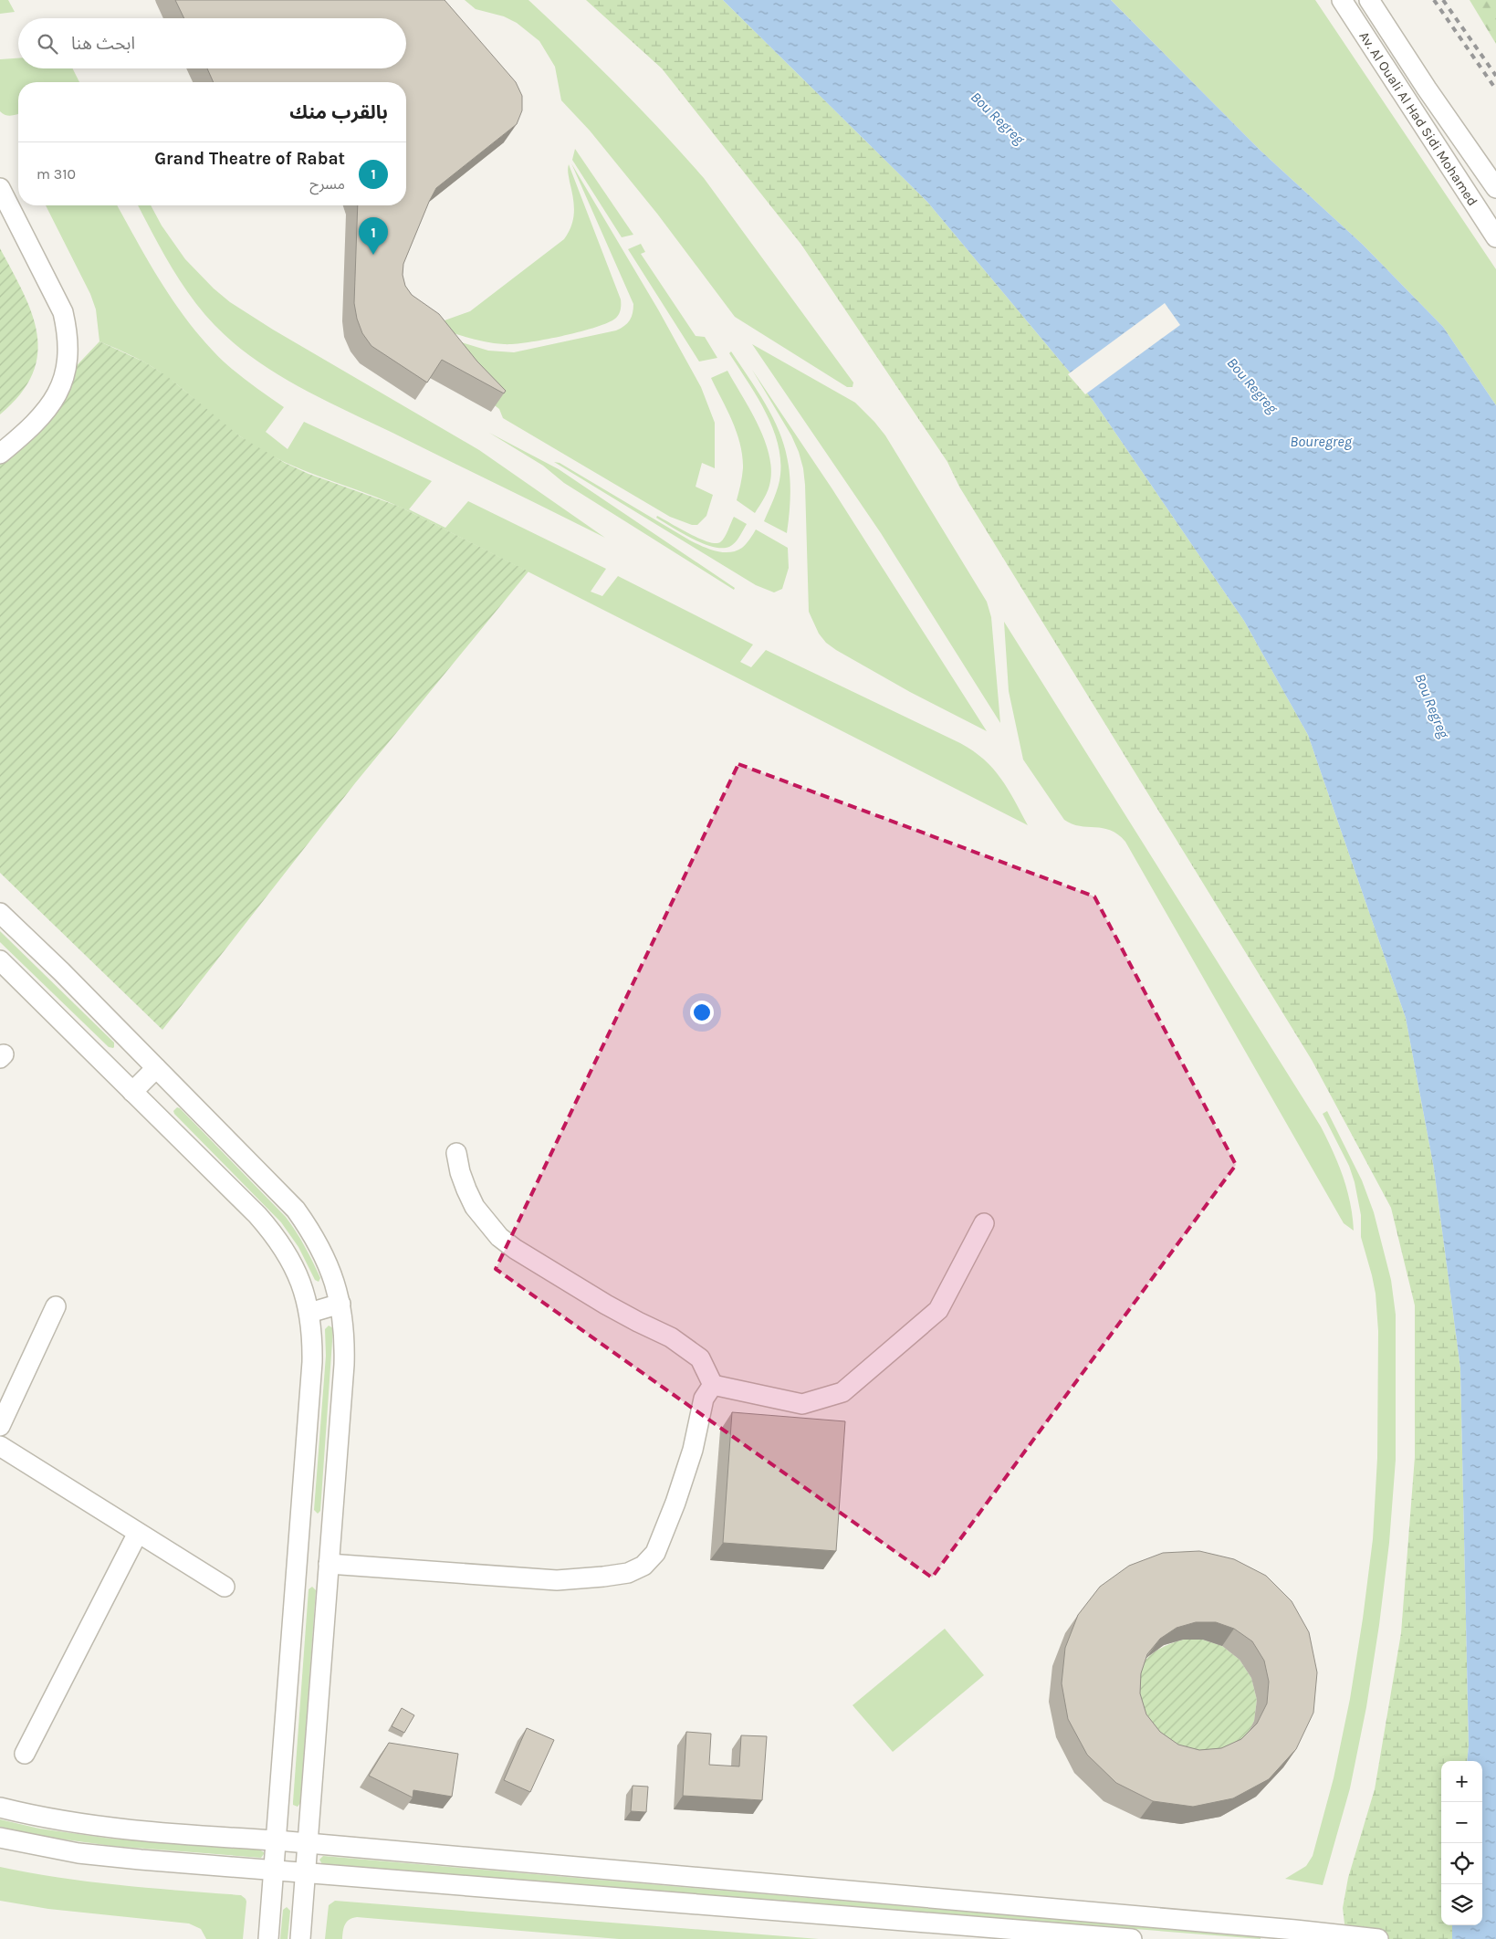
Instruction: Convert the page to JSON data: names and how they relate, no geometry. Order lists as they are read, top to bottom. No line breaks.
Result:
{"streets":{"street":["Av. Al Ouali Al Had Sidi Mohamed"]},"water":["Bou Regreg","Bouregreg"],"page":{"search":"ابحث هنا","heading":"بالقرب منك","list":[{"mark":"1","name":"Grand Theatre of Rabat","note":"مسرح","value":"310 m"}],"pins":"1","map_buttons":["+","−"]}}
